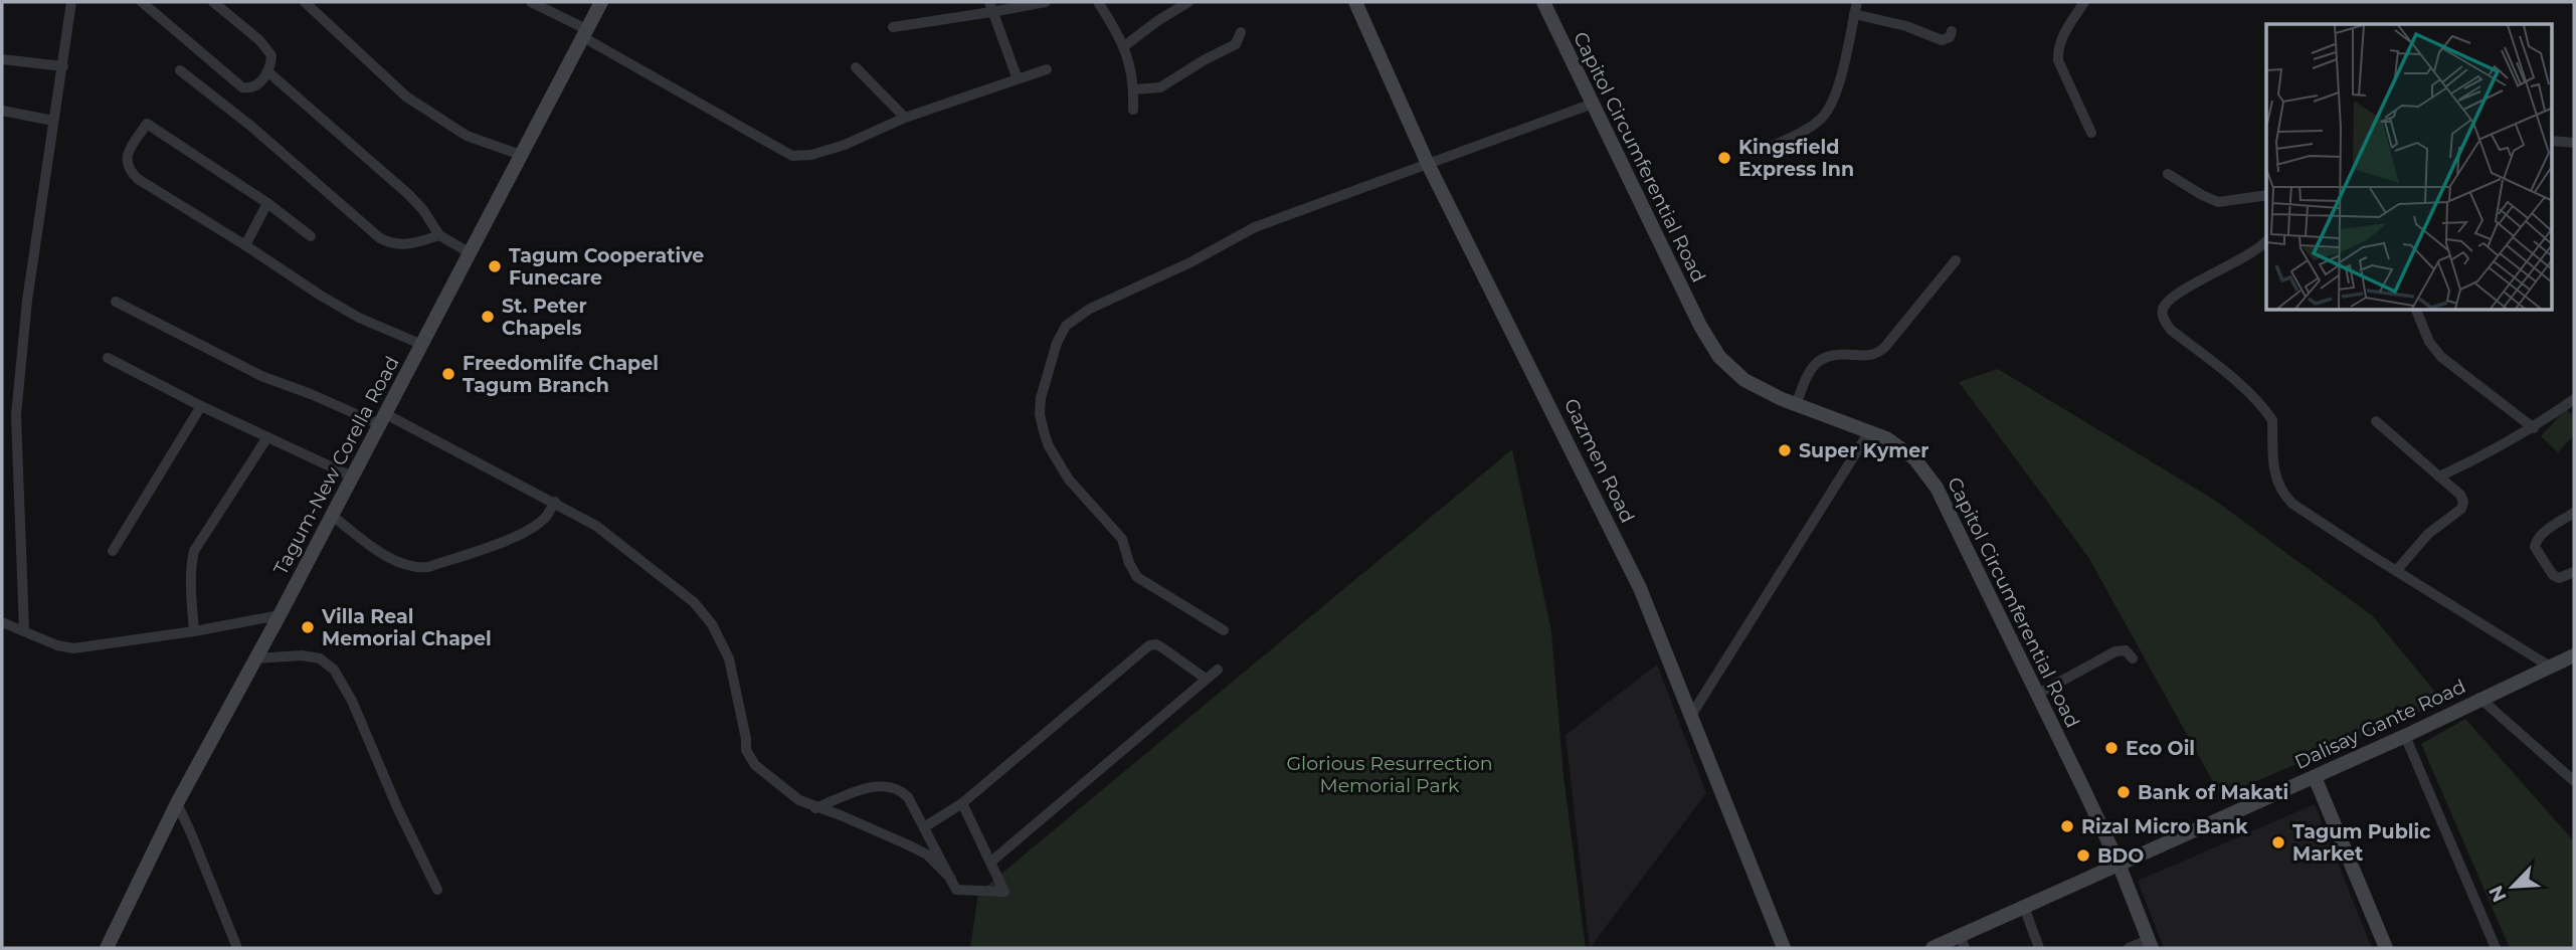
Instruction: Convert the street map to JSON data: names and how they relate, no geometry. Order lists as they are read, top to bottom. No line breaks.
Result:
{"streets":{"main road":["Capitol Circumferential Road","Gazmen Road","Tagum-New Corella Road","Dalisay Gante Road"]},"crossings":[["Capitol Circumferential Road","Dalisay Gante Road"]],"parks":["Glorious Resurrection Memorial Park"],"places":["Kingsfield Express Inn","Tagum Cooperative Funecare","St. Peter Chapels","Freedomlife Chapel Tagum Branch","Super Kymer","Villa Real Memorial Chapel","Eco Oil","Bank of Makati","Rizal Micro Bank","Tagum Public Market","BDO"],"north":"bottom left"}
